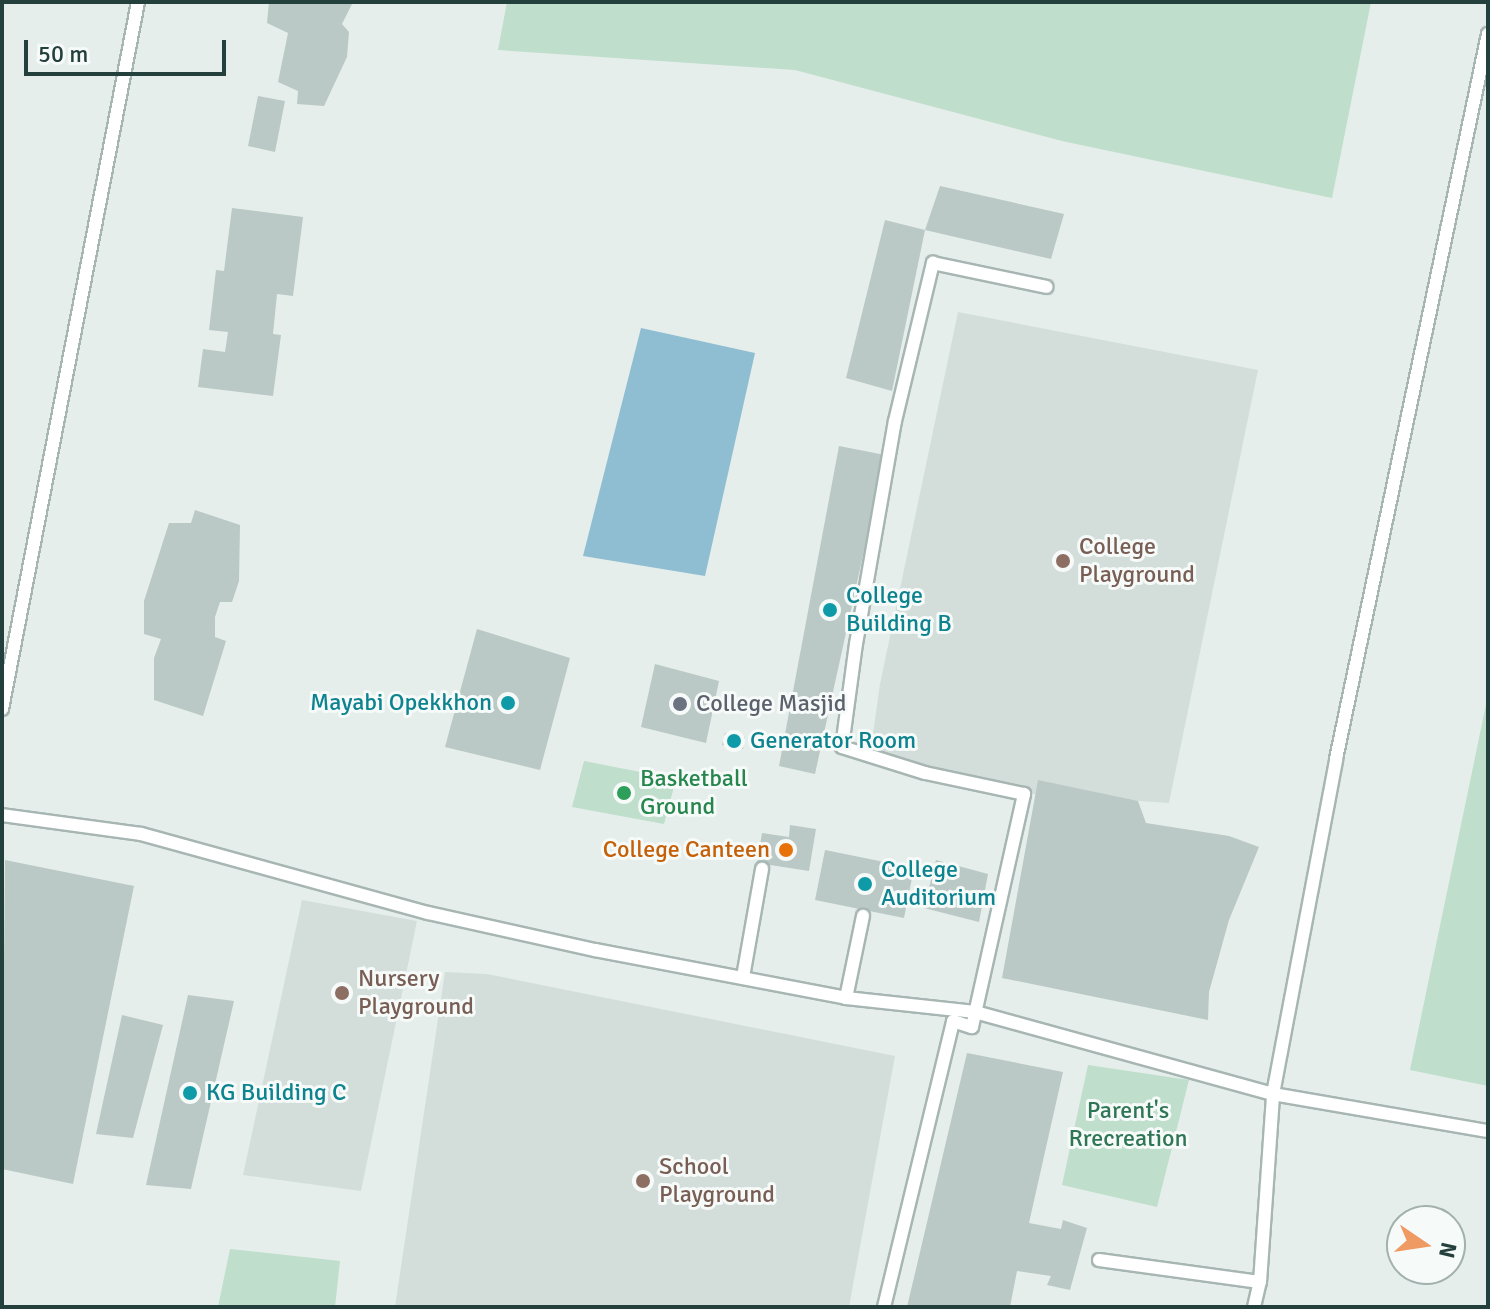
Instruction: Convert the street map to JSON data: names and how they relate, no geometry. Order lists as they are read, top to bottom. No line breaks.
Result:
{"parks":["Parent's Rrecreation"],"places":["College Playground","College Building B","Mayabi Opekkhon","College Masjid","Generator Room","Basketball Ground","College Canteen","College Auditorium","Nursery Playground","KG Building C","School Playground"],"scale_bar":"50 m","north":"right"}
